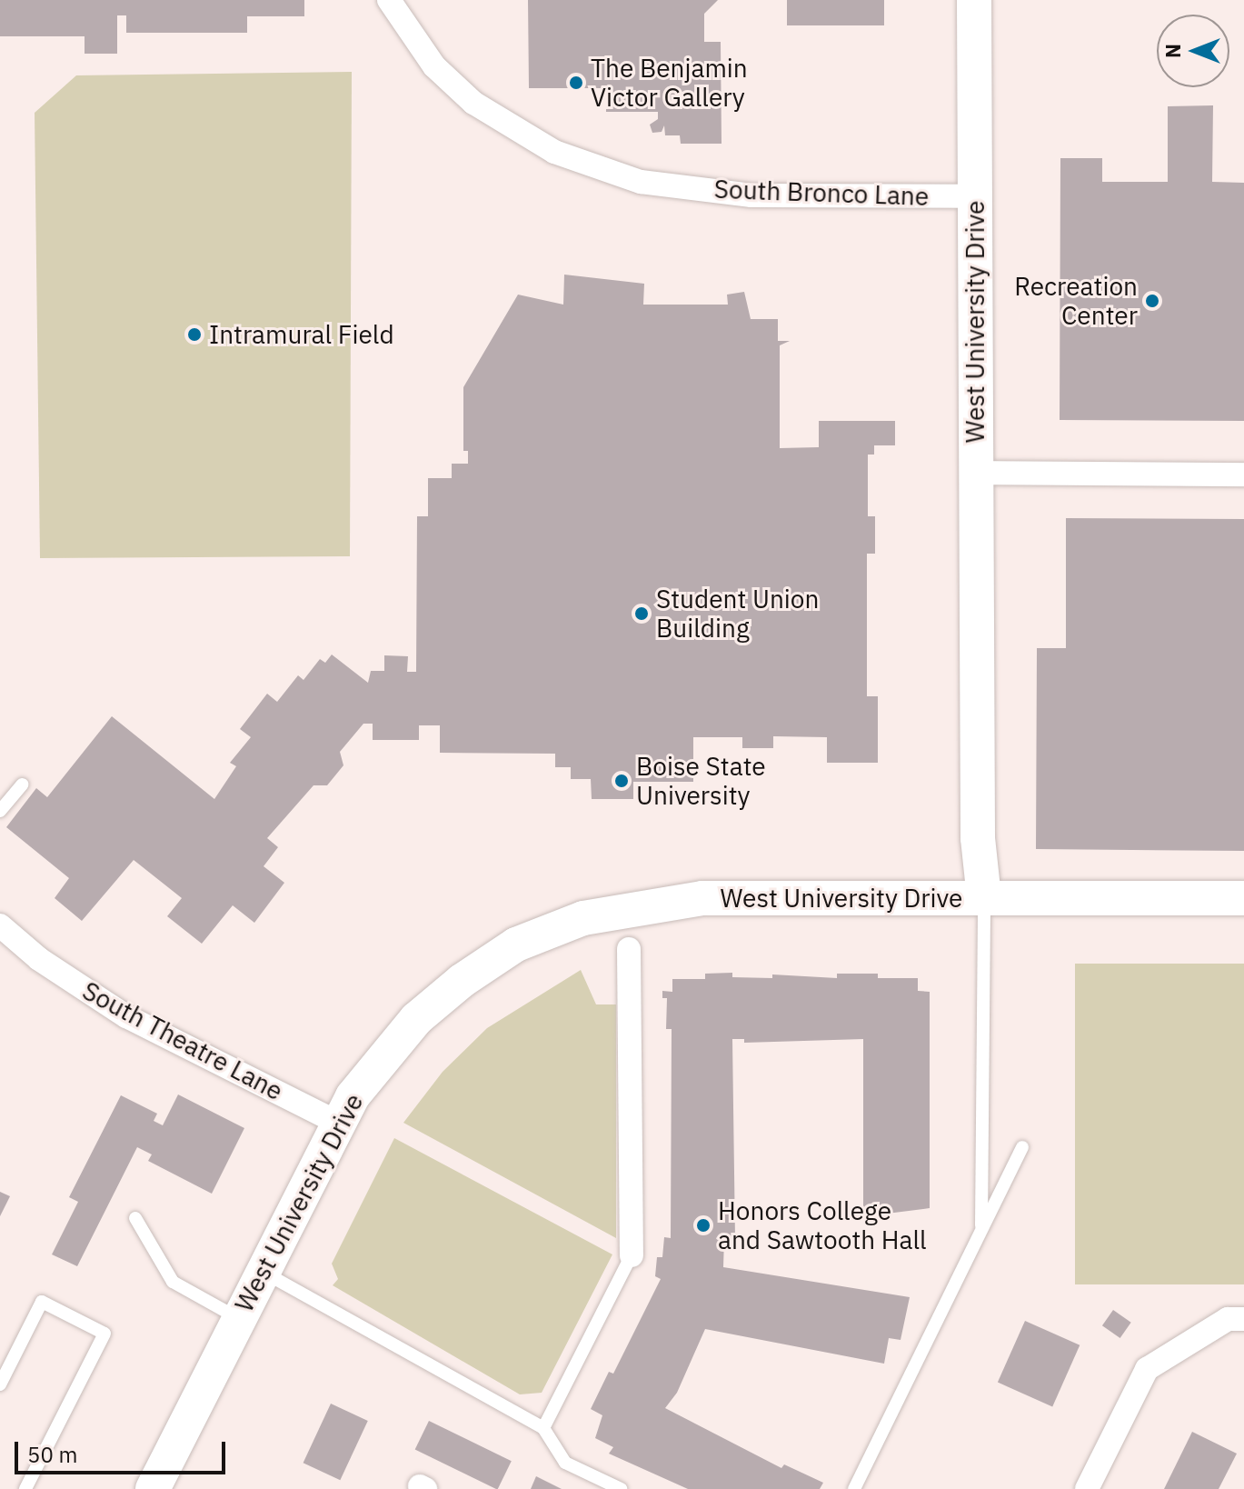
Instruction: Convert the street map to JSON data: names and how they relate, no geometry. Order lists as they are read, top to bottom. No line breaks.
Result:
{"streets":{"street":["South Bronco Lane","West University Drive","South Theatre Lane"]},"crossings":[["South Bronco Lane","West University Drive"],["West University Drive","South Theatre Lane"]],"places":["The Benjamin Victor Gallery","Recreation Center","Intramural Field","Student Union Building","Boise State University","Honors College and Sawtooth Hall"],"scale_bar":"50 m","north":"left"}
